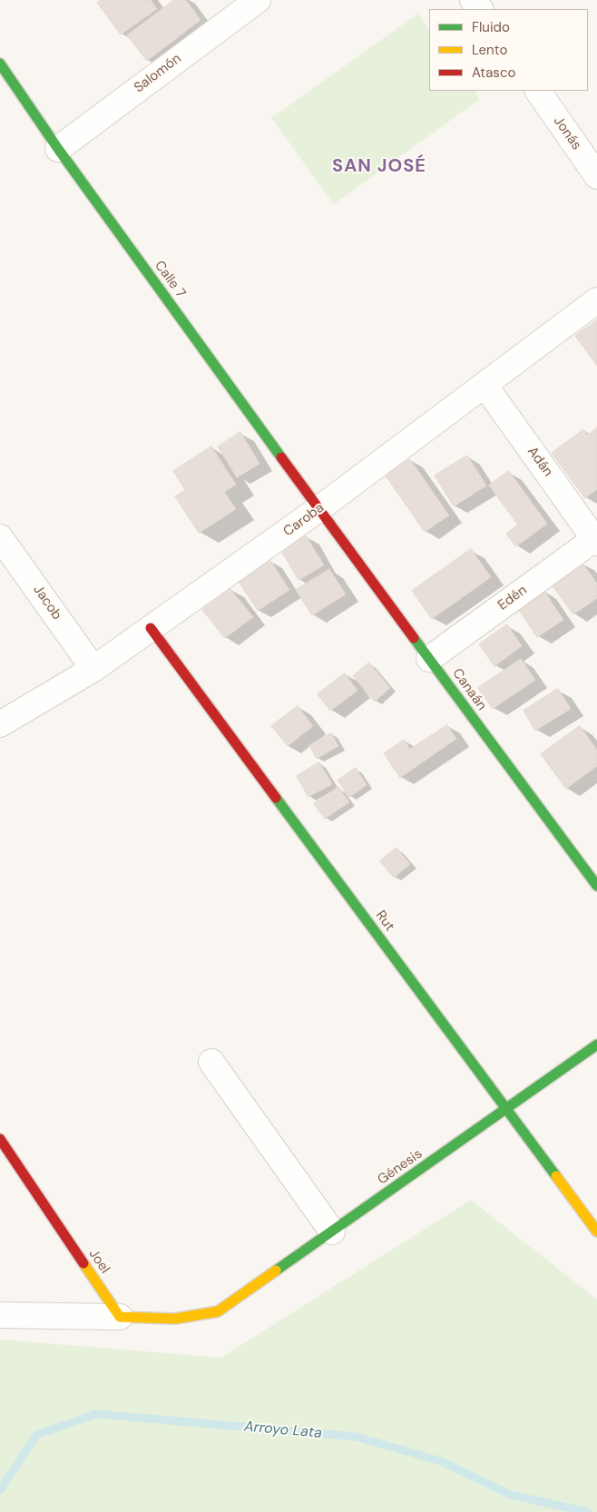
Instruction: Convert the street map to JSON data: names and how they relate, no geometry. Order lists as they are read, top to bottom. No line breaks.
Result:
{"streets":{"street":["Salomón","Jonás","Calle 7","Adán","Caroba","Edén","Jacob","Canaán","Rut","Génesis","Joel"]},"crossings":[["Salomón","Calle 7"],["Calle 7","Caroba"],["Calle 7","Canaán"],["Adán","Caroba"],["Adán","Edén"],["Caroba","Jacob"],["Caroba","Canaán"],["Caroba","Rut"],["Edén","Canaán"],["Rut","Génesis"],["Génesis","Joel"]],"districts":["SAN JOSÉ"],"water":["Arroyo Lata"],"legend":["Fluido","Lento","Atasco"]}
